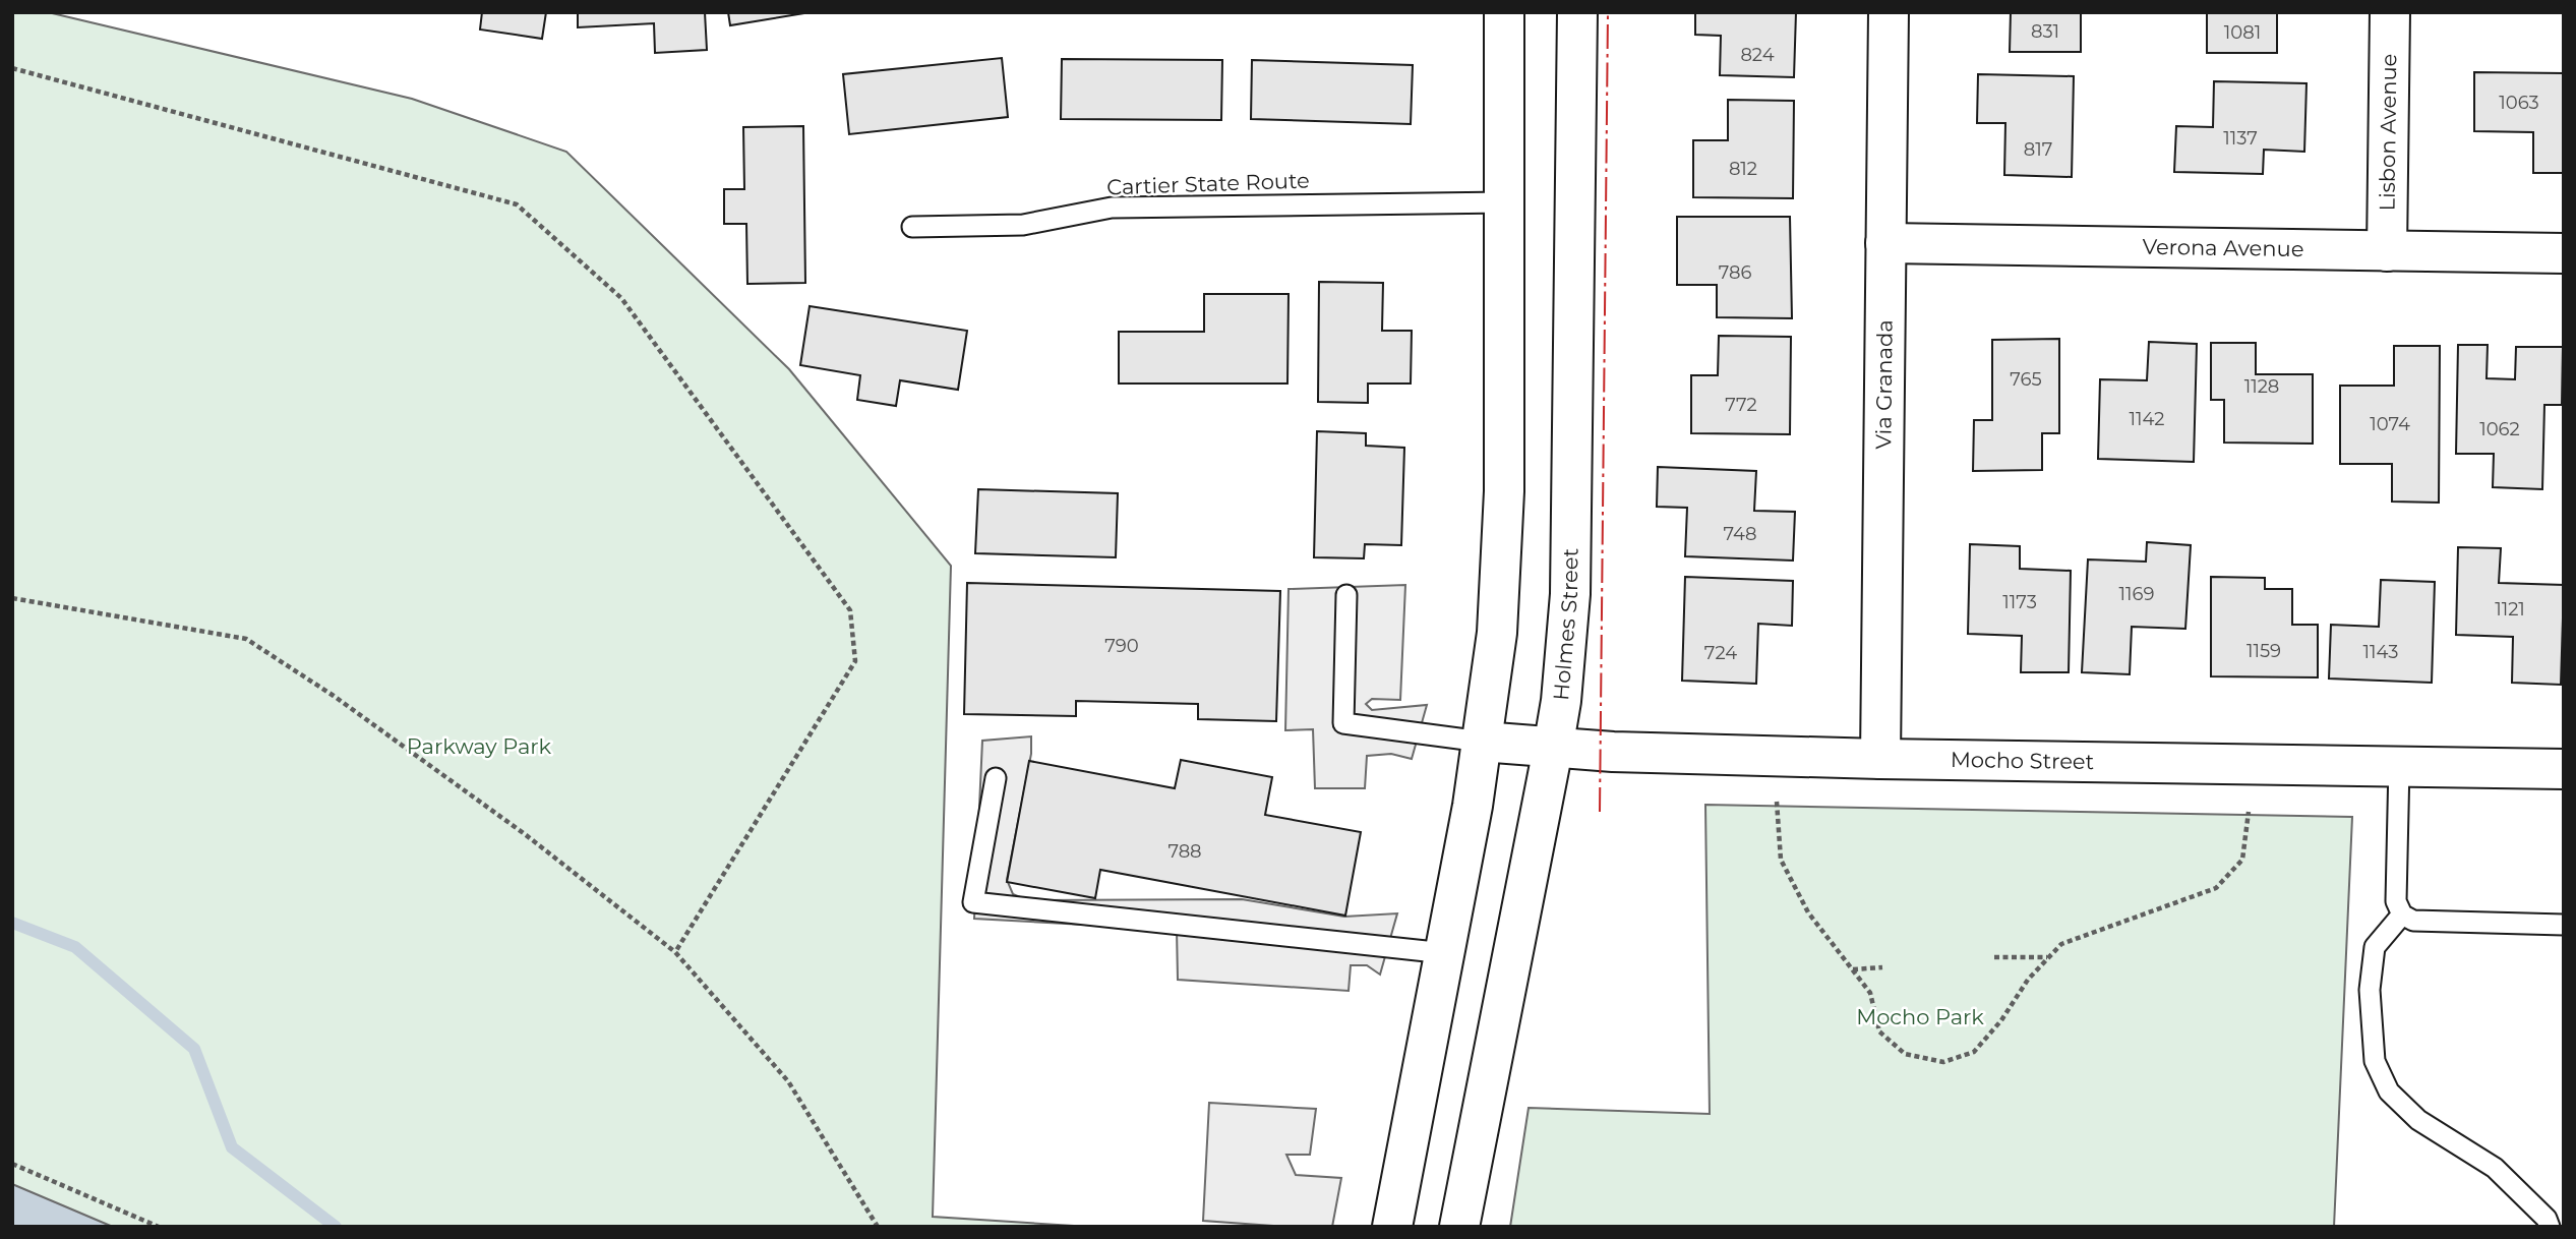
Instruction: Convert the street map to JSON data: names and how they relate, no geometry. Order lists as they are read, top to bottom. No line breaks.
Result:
{"streets":{"street":["Lisbon Avenue","Verona Avenue","Via Granada","Holmes Street","Mocho Street"],"lane":["Cartier State Route"]},"crossings":[["Lisbon Avenue","Verona Avenue"],["Verona Avenue","Via Granada"],["Via Granada","Mocho Street"],["Holmes Street","Mocho Street"]],"parks":["Parkway Park","Mocho Park"],"house_numbers":["831","1081","824","1063","1137","817","812","786","765","1128","772","1142","1074","1062","748","1169","1173","1121","790","1159","1143","724","788"]}
